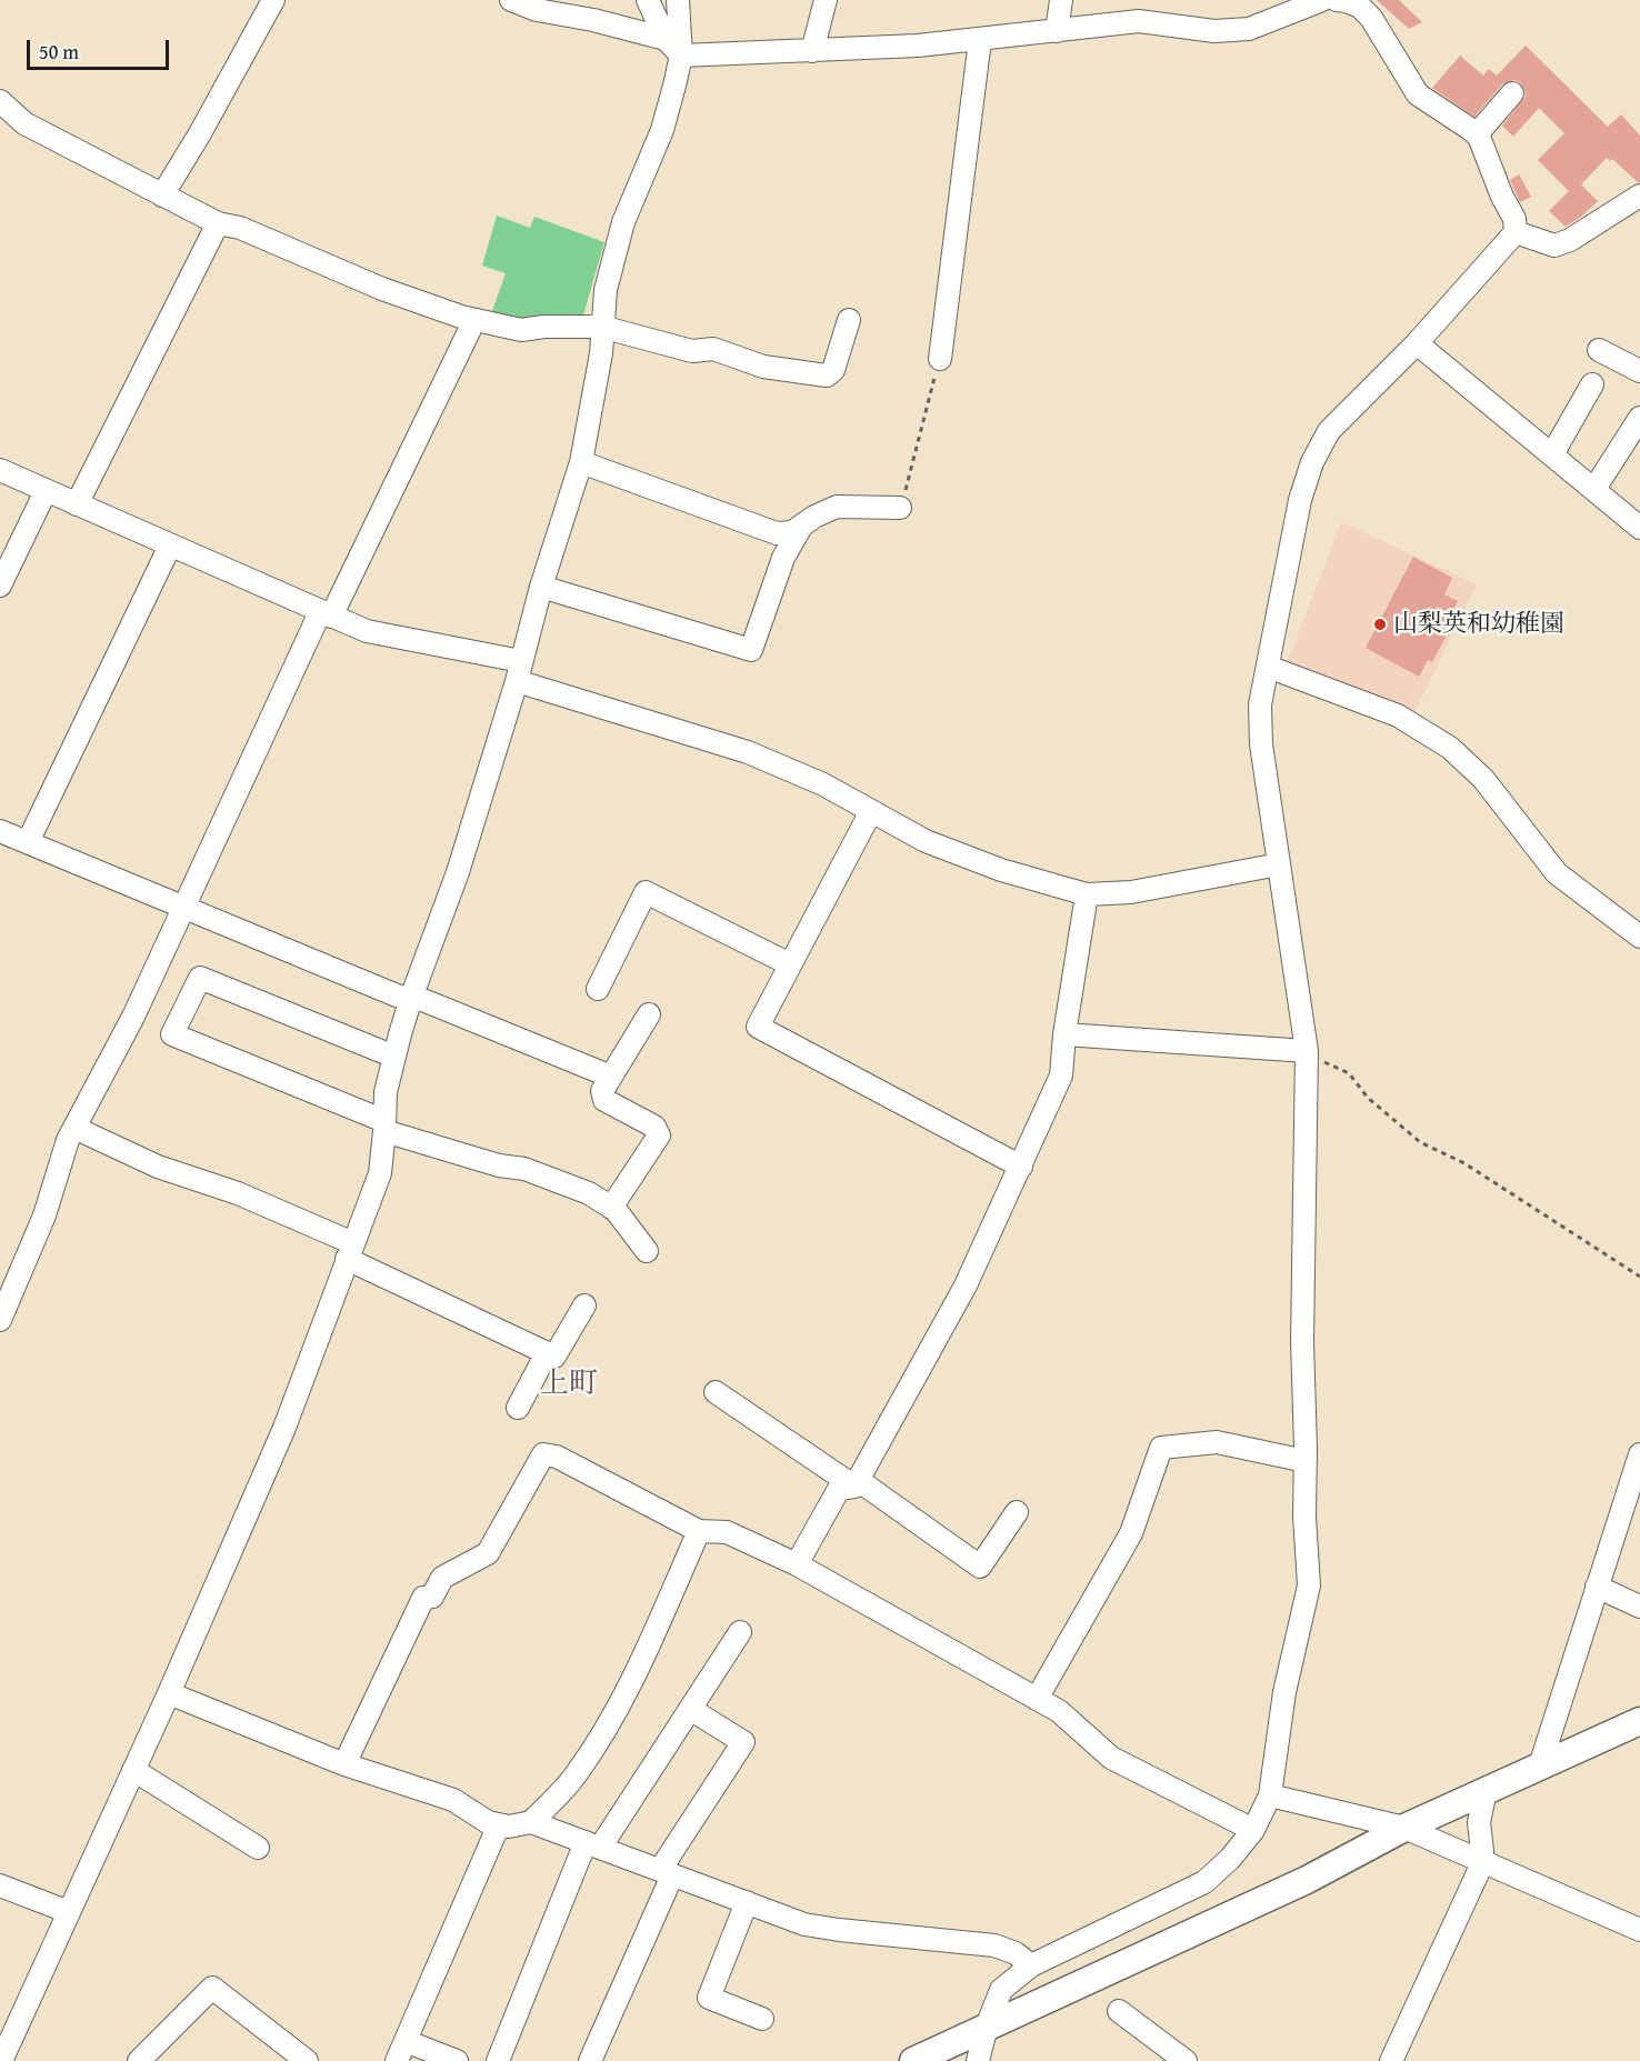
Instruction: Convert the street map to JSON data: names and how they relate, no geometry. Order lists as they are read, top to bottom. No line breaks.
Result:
{"districts":["上町"],"places":["山梨英和幼稚園"],"scale_bar":"50 m"}
